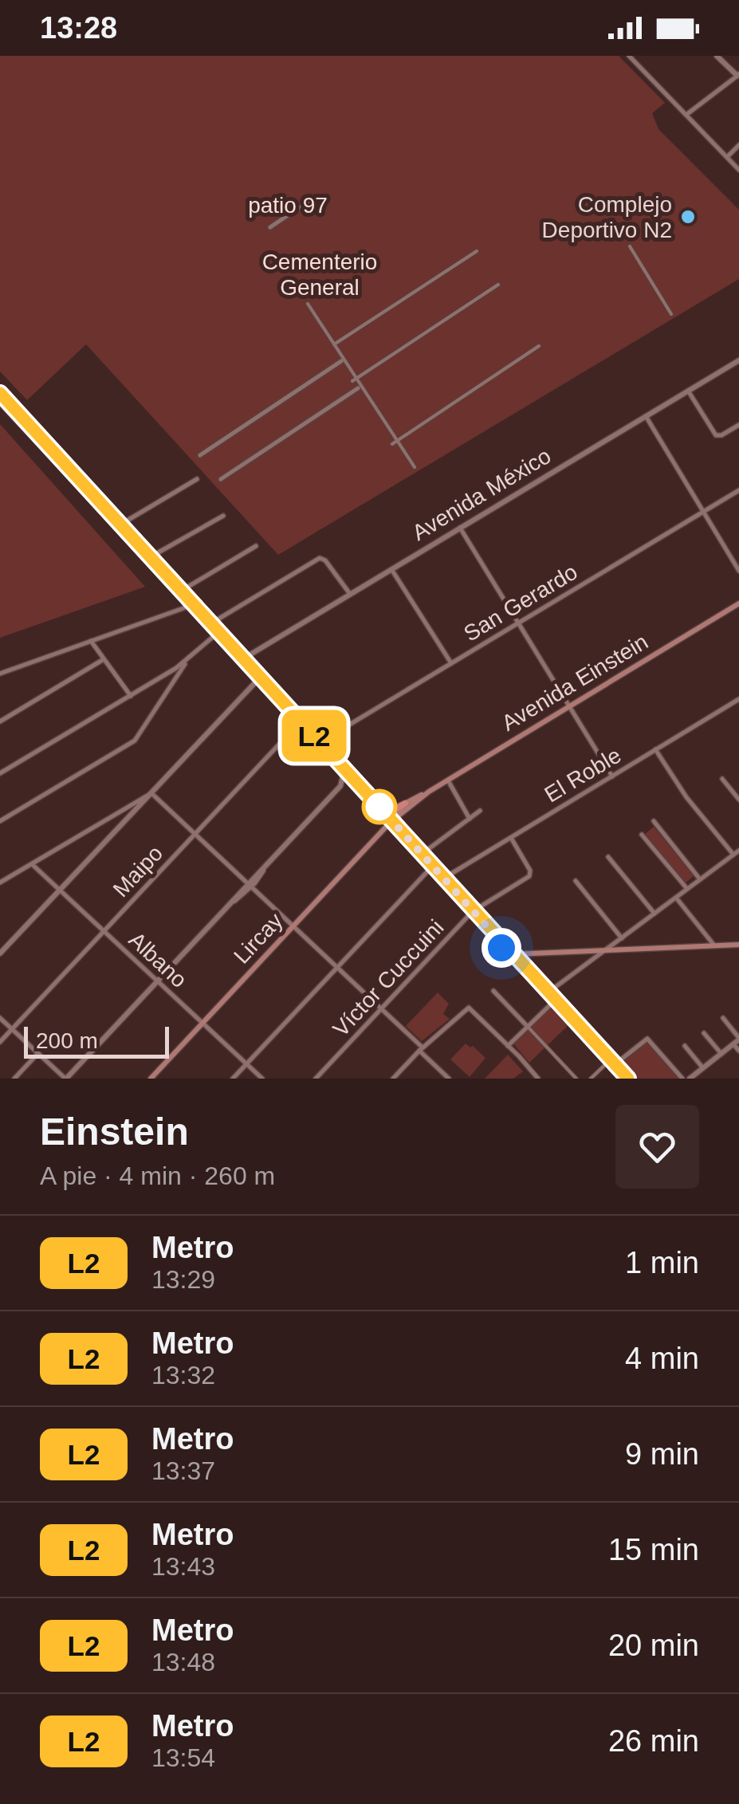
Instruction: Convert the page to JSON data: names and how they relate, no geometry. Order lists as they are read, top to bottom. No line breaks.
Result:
{"streets":{"main road":["Avenida Einstein","Lircay"],"street":["Avenida México","San Gerardo","El Roble","Maipo","Albano","Víctor Cuccuini"]},"crossings":[["Avenida Einstein","Lircay"],["El Roble","Víctor Cuccuini"],["Maipo","Albano"],["Lircay","Albano"]],"parks":["patio 97","Cementerio General"],"places":["Complejo Deportivo N2"],"lines":["metro line L2"],"scale_bar":"200 m","page":{"status":"13:28","on_map":"L2","scale":"200 m","heading":["Einstein","A pie · 4 min · 260 m"],"list":[{"mark":"L2","name":"Metro","note":"13:29","value":"1 min"},{"mark":"L2","name":"Metro","note":"13:32","value":"4 min"},{"mark":"L2","name":"Metro","note":"13:37","value":"9 min"},{"mark":"L2","name":"Metro","note":"13:43","value":"15 min"},{"mark":"L2","name":"Metro","note":"13:48","value":"20 min"},{"mark":"L2","name":"Metro","note":"13:54","value":"26 min"}]}}
